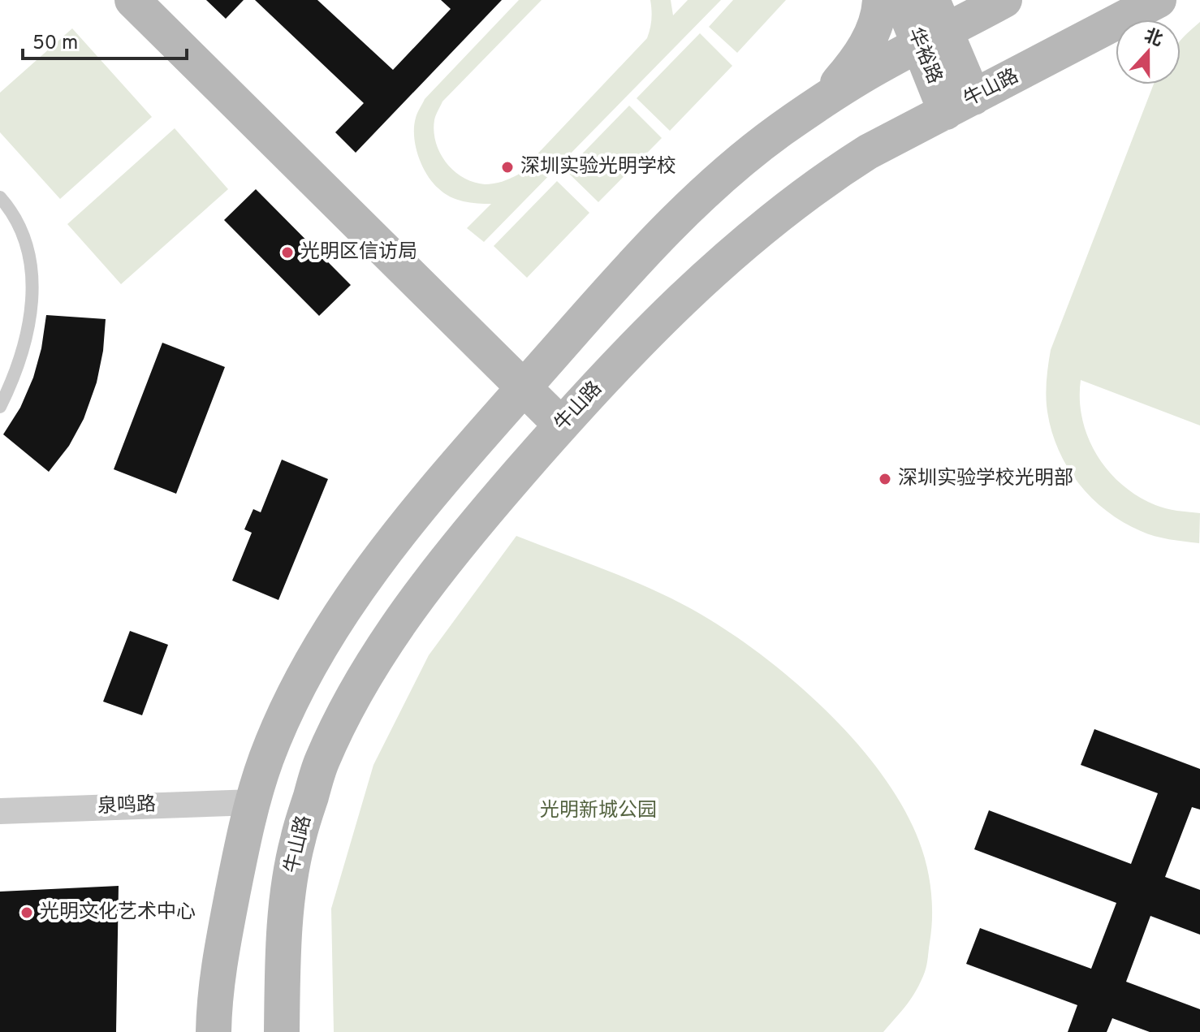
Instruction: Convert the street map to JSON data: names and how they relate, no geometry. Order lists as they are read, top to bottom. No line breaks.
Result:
{"streets":{"street":["华裕路","牛山路","泉鸣路"]},"crossings":[["华裕路","牛山路"]],"parks":["光明新城公园"],"places":["深圳实验光明学校","光明区信访局","深圳实验学校光明部","光明文化艺术中心"],"scale_bar":"50 m","north":"top"}
